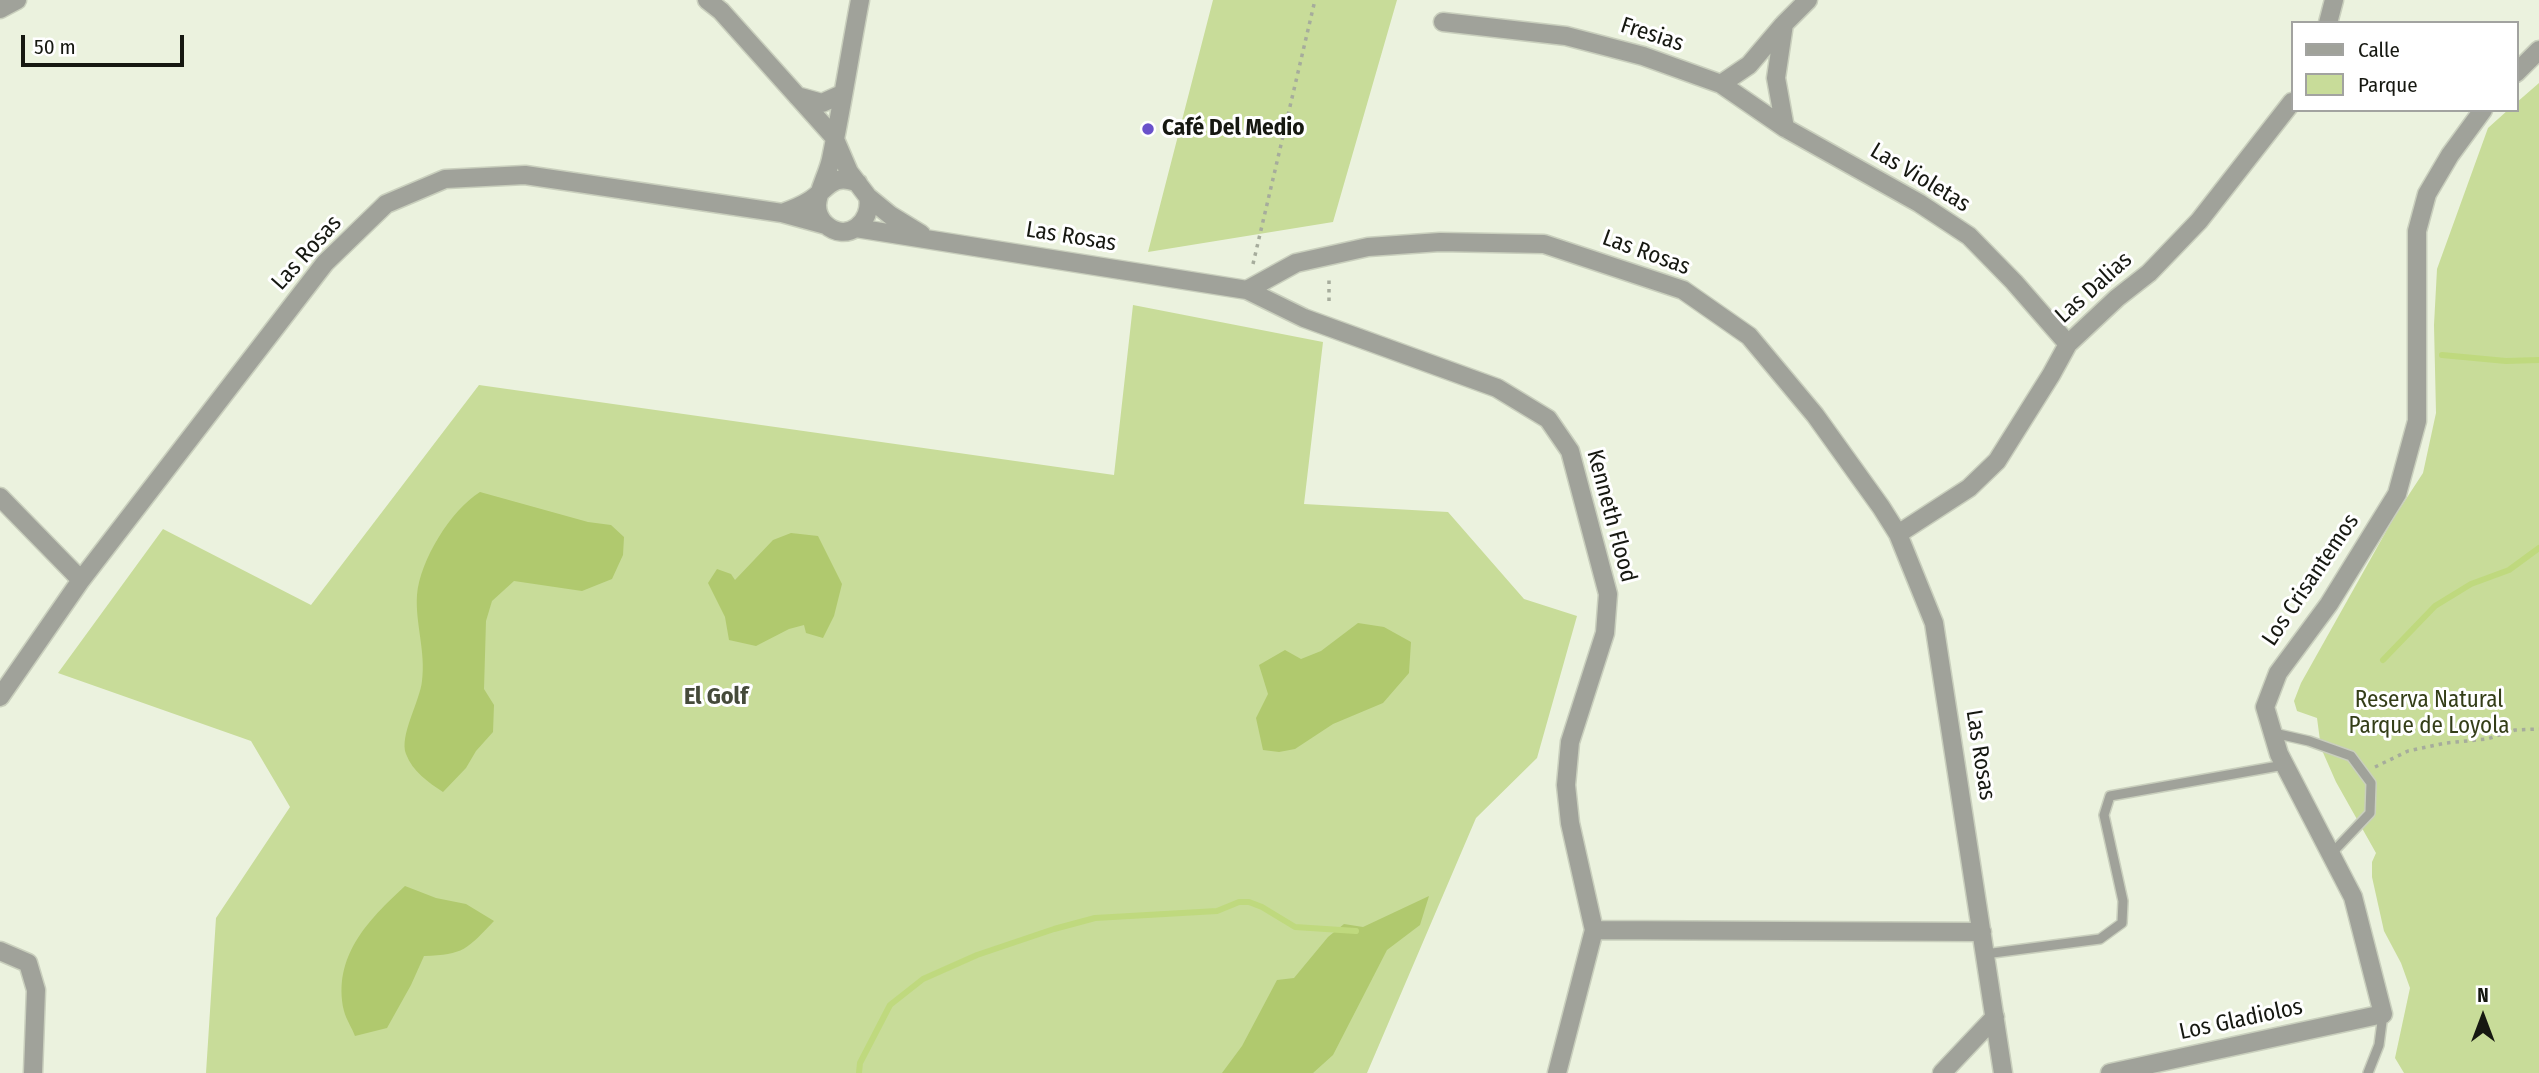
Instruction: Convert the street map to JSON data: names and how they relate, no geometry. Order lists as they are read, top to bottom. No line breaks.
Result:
{"streets":{"street":["Fresias","Las Violetas","Las Rosas","Las Dalias","Kenneth Flood","Los Crisantemos","Los Gladiolos"]},"crossings":[["Fresias","Las Violetas"],["Las Violetas","Las Dalias"],["Las Rosas","Las Dalias"],["Las Rosas","Kenneth Flood"],["Los Crisantemos","Los Gladiolos"]],"districts":["El Golf"],"parks":["Reserva Natural Parque de Loyola"],"places":["Café Del Medio"],"legend":["Calle","Parque"],"scale_bar":"50 m","north":"top"}
